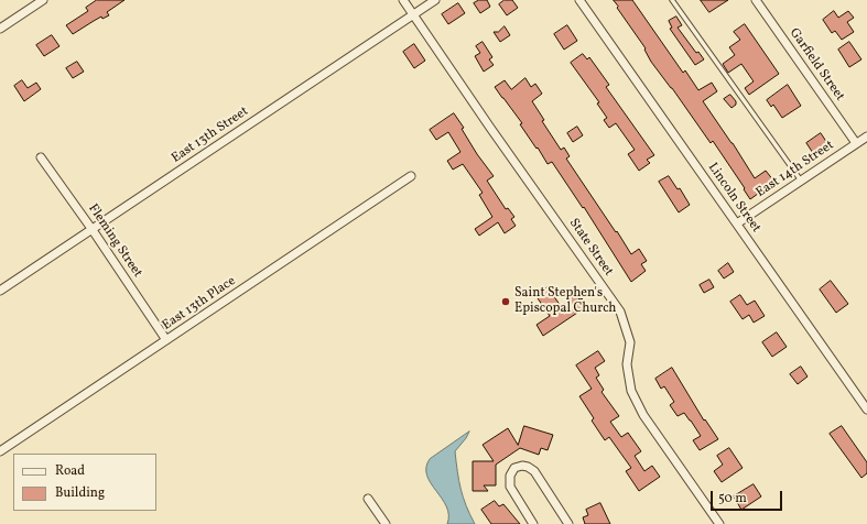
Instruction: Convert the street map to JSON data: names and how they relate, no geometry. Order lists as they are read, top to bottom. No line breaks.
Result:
{"streets":{"street":["Garfield Street","East 13th Street","East 14th Street","Lincoln Street","Fleming Street","State Street","East 13th Place"]},"crossings":[["Garfield Street","East 14th Street"],["East 13th Street","Fleming Street"],["East 13th Street","State Street"],["East 14th Street","Lincoln Street"],["Fleming Street","East 13th Place"]],"places":["Saint Stephen's Episcopal Church"],"legend":["Road","Building"],"scale_bar":"50 m"}
